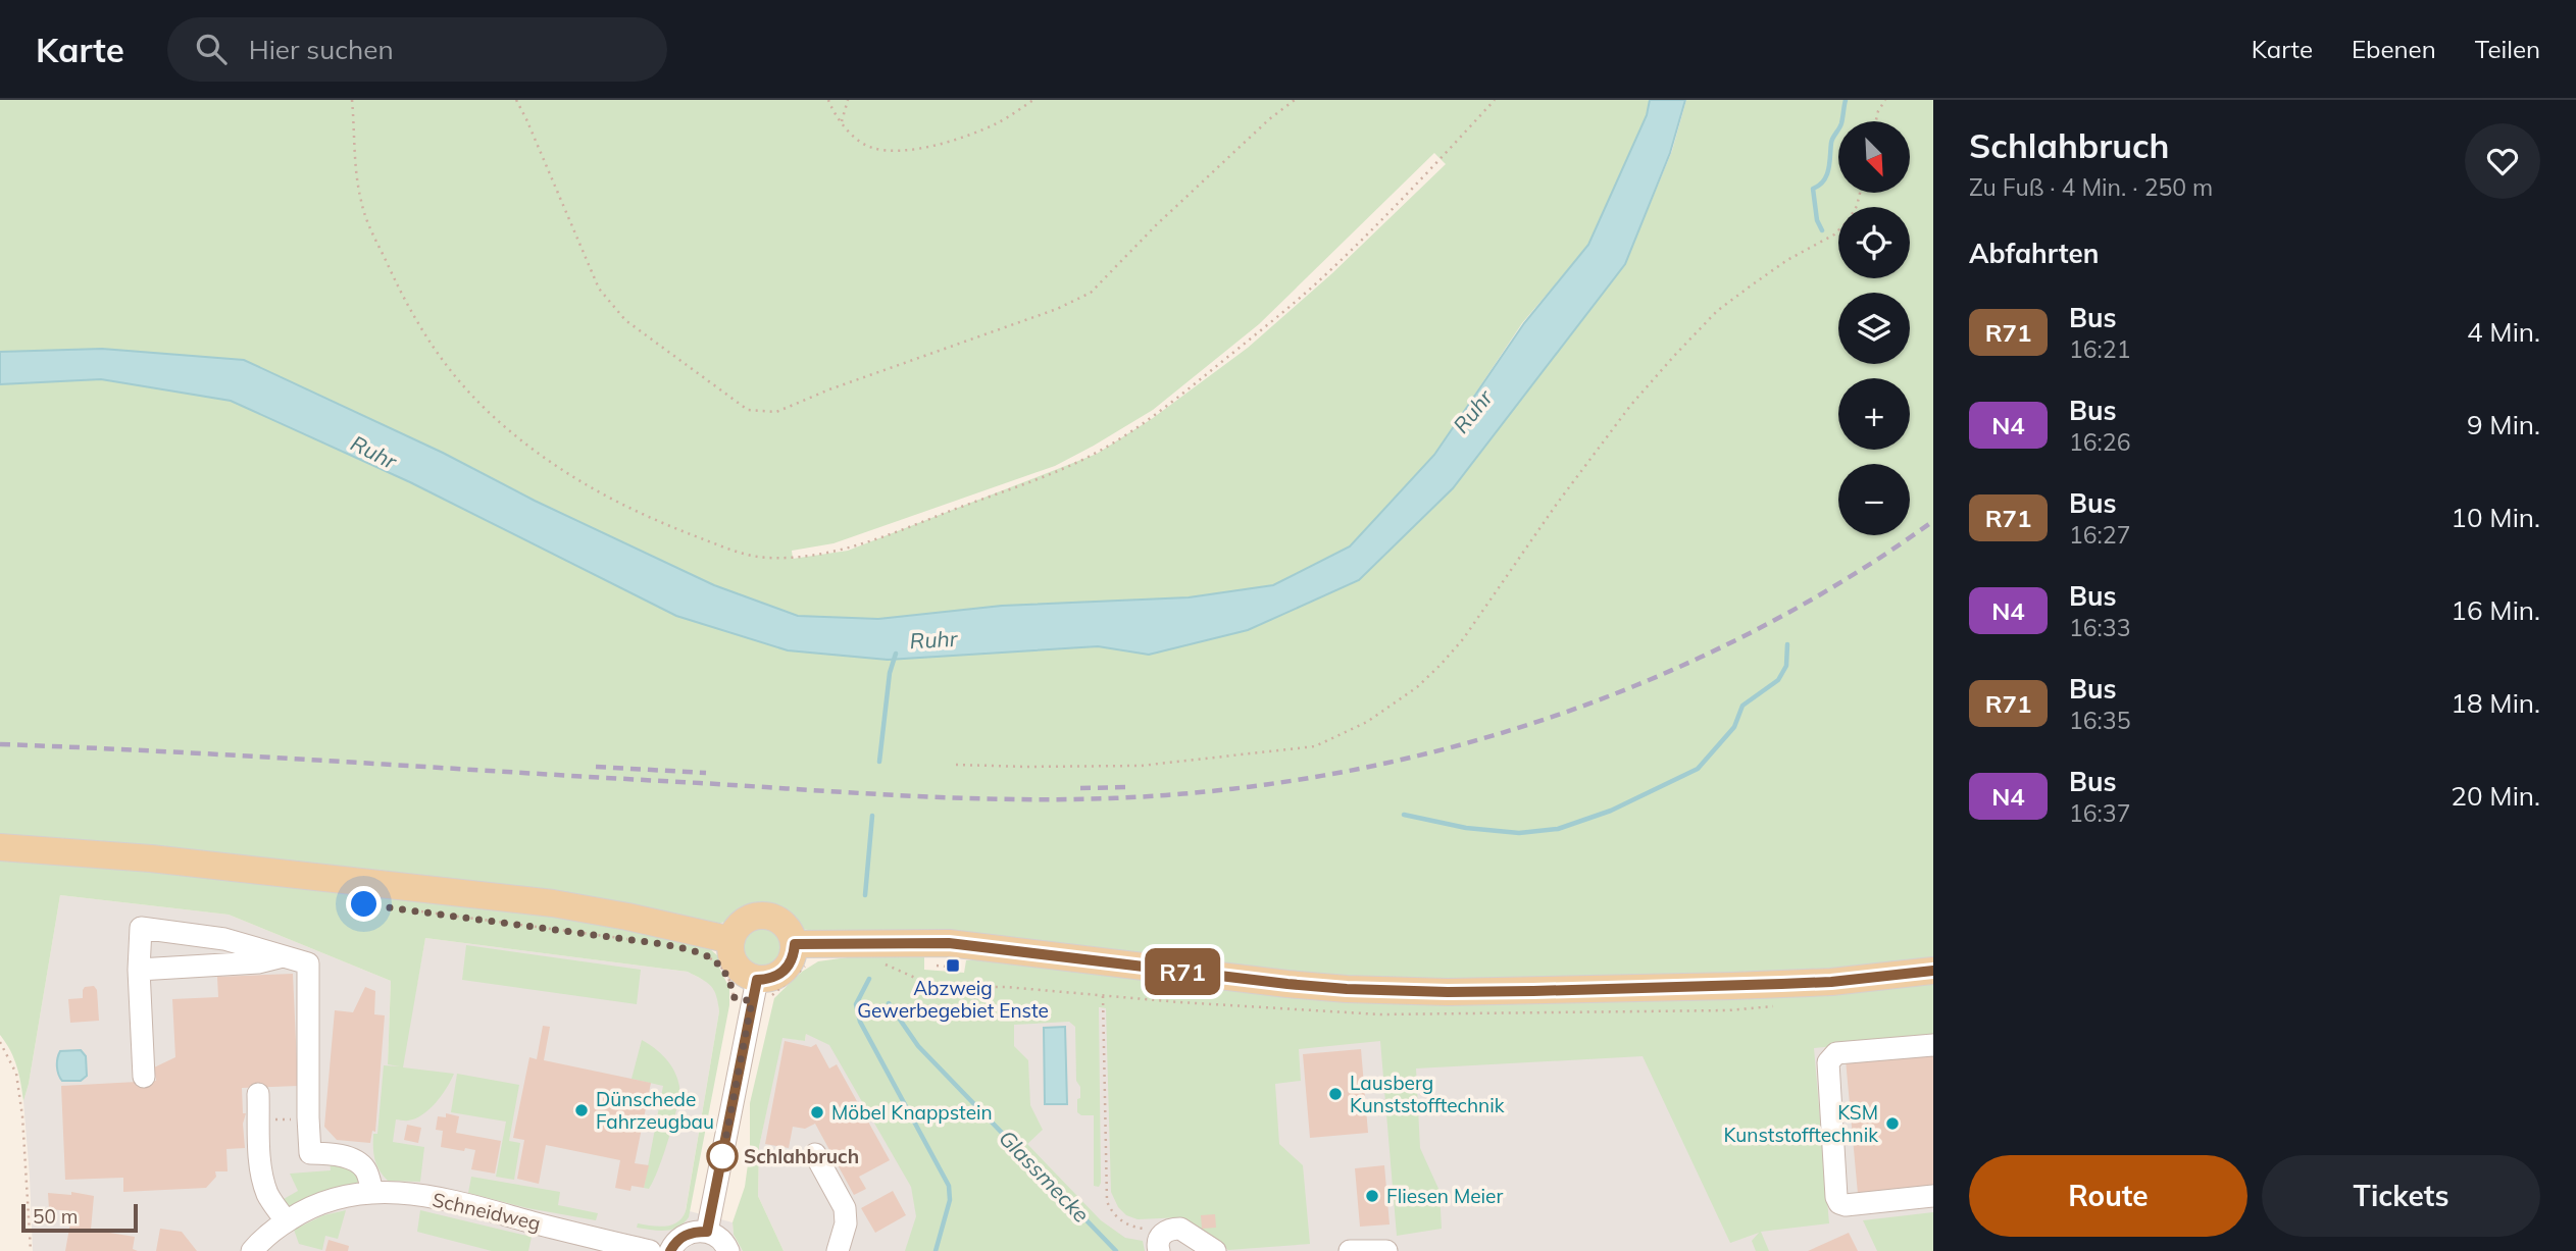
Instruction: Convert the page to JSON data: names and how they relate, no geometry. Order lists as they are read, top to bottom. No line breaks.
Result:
{"streets":{"street":["Schneidweg"]},"water":["Ruhr","Glassmecke"],"places":{"transit":["Abzweig Gewerbegebiet Enste"],"other":["Lausberg Kunststofftechnik","Dünschede Fahrzeugbau","Möbel Knappstein","KSM Kunststofftechnik","Schlahbruch","Fliesen Meier"]},"lines":["bus line R71"],"scale_bar":"50 m","north":"bottom right","page":{"header":"Karte","search":"Hier suchen","nav":["Karte","Ebenen","Teilen"],"on_map":"R71","heading":[["Schlahbruch","Zu Fuß · 4 Min. · 250 m"],"Abfahrten"],"map_buttons":["+","−"],"list":[{"mark":"R71","name":"Bus","note":"16:21","value":"4 Min."},{"mark":"N4","name":"Bus","note":"16:26","value":"9 Min."},{"mark":"R71","name":"Bus","note":"16:27","value":"10 Min."},{"mark":"N4","name":"Bus","note":"16:33","value":"16 Min."},{"mark":"R71","name":"Bus","note":"16:35","value":"18 Min."},{"mark":"N4","name":"Bus","note":"16:37","value":"20 Min."}],"buttons":["Route","Tickets"],"scale":"50 m"}}
